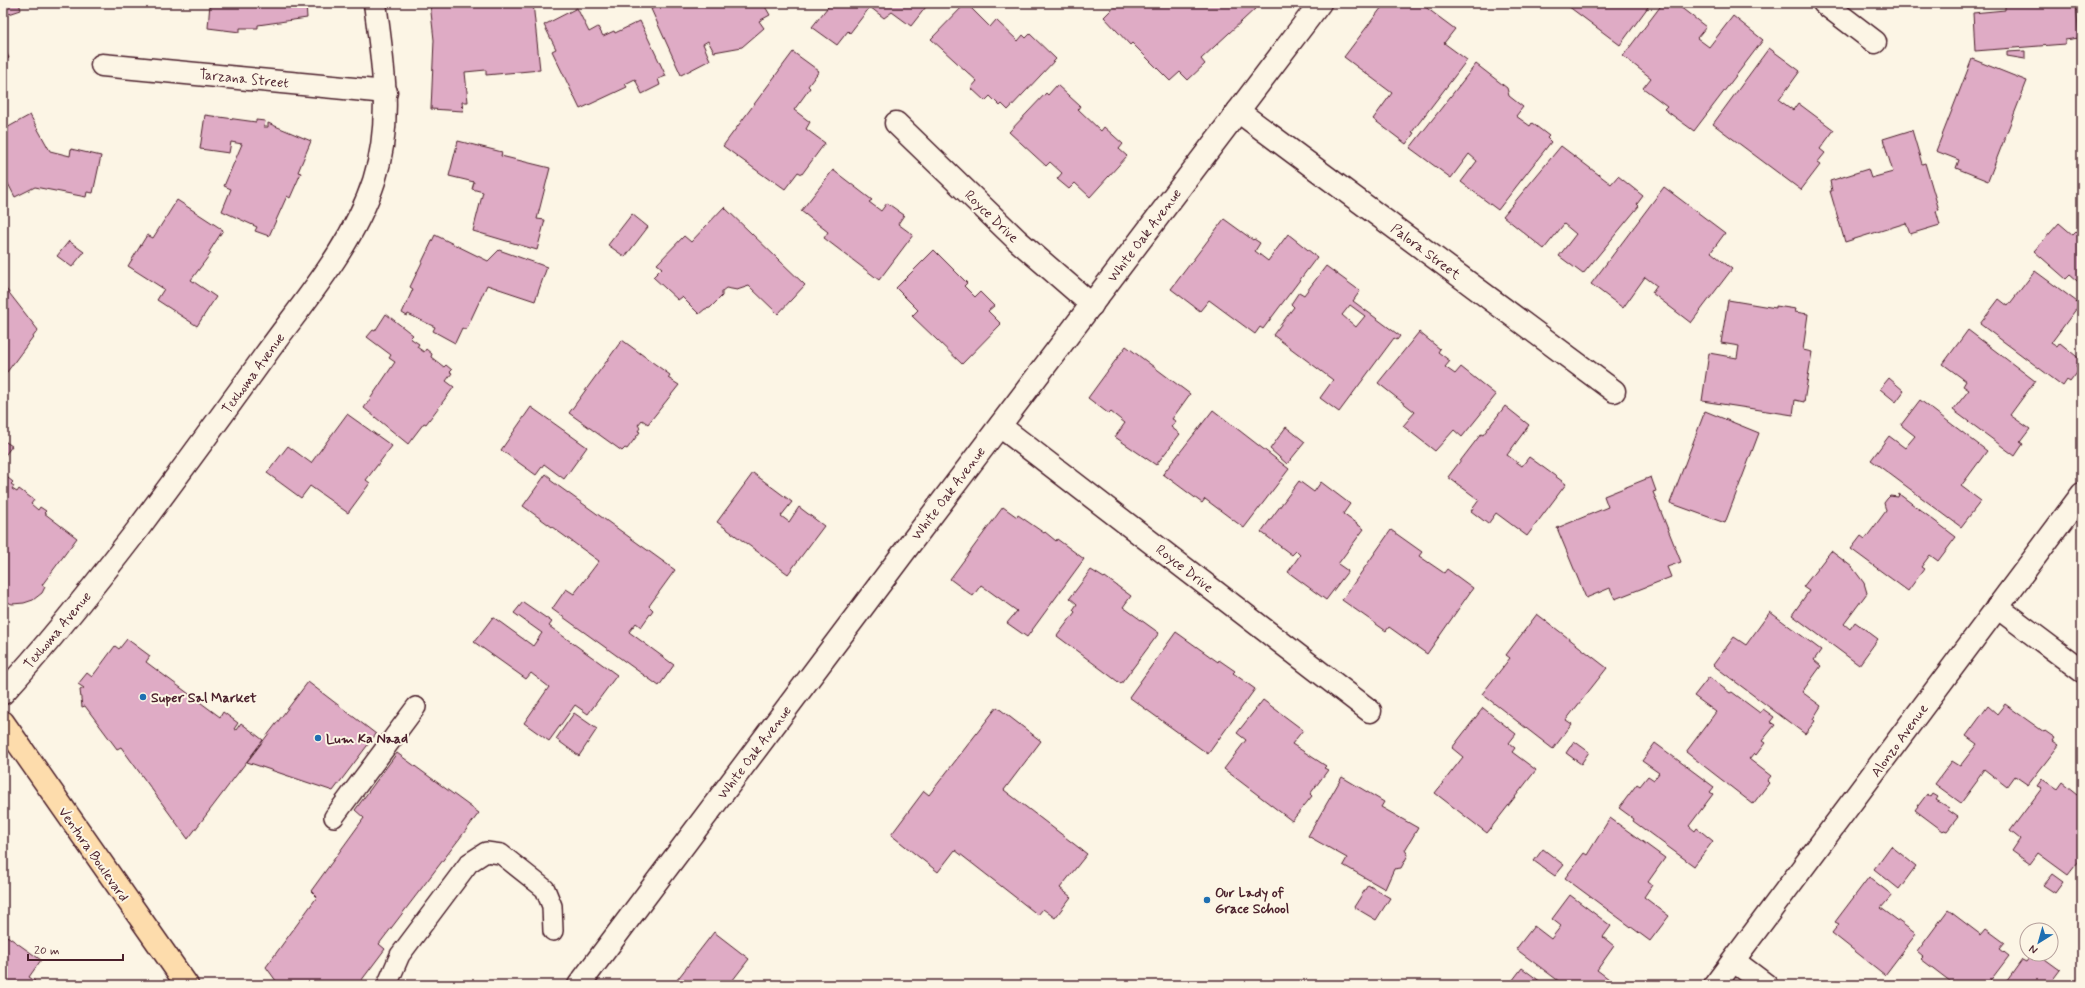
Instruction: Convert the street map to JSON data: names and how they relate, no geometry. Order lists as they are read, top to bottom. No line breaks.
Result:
{"streets":{"main road":["Ventura Boulevard"],"street":["Tarzana Street","Royce Drive","White Oak Avenue","Palora Street","Texhoma Avenue","Alonzo Avenue"]},"crossings":[["Tarzana Street","Texhoma Avenue"],["Royce Drive","White Oak Avenue"],["White Oak Avenue","Palora Street"]],"places":["Super Sal Market","Lum Ka Naad","Our Lady of Grace School"],"scale_bar":"20 m","north":"bottom left"}
